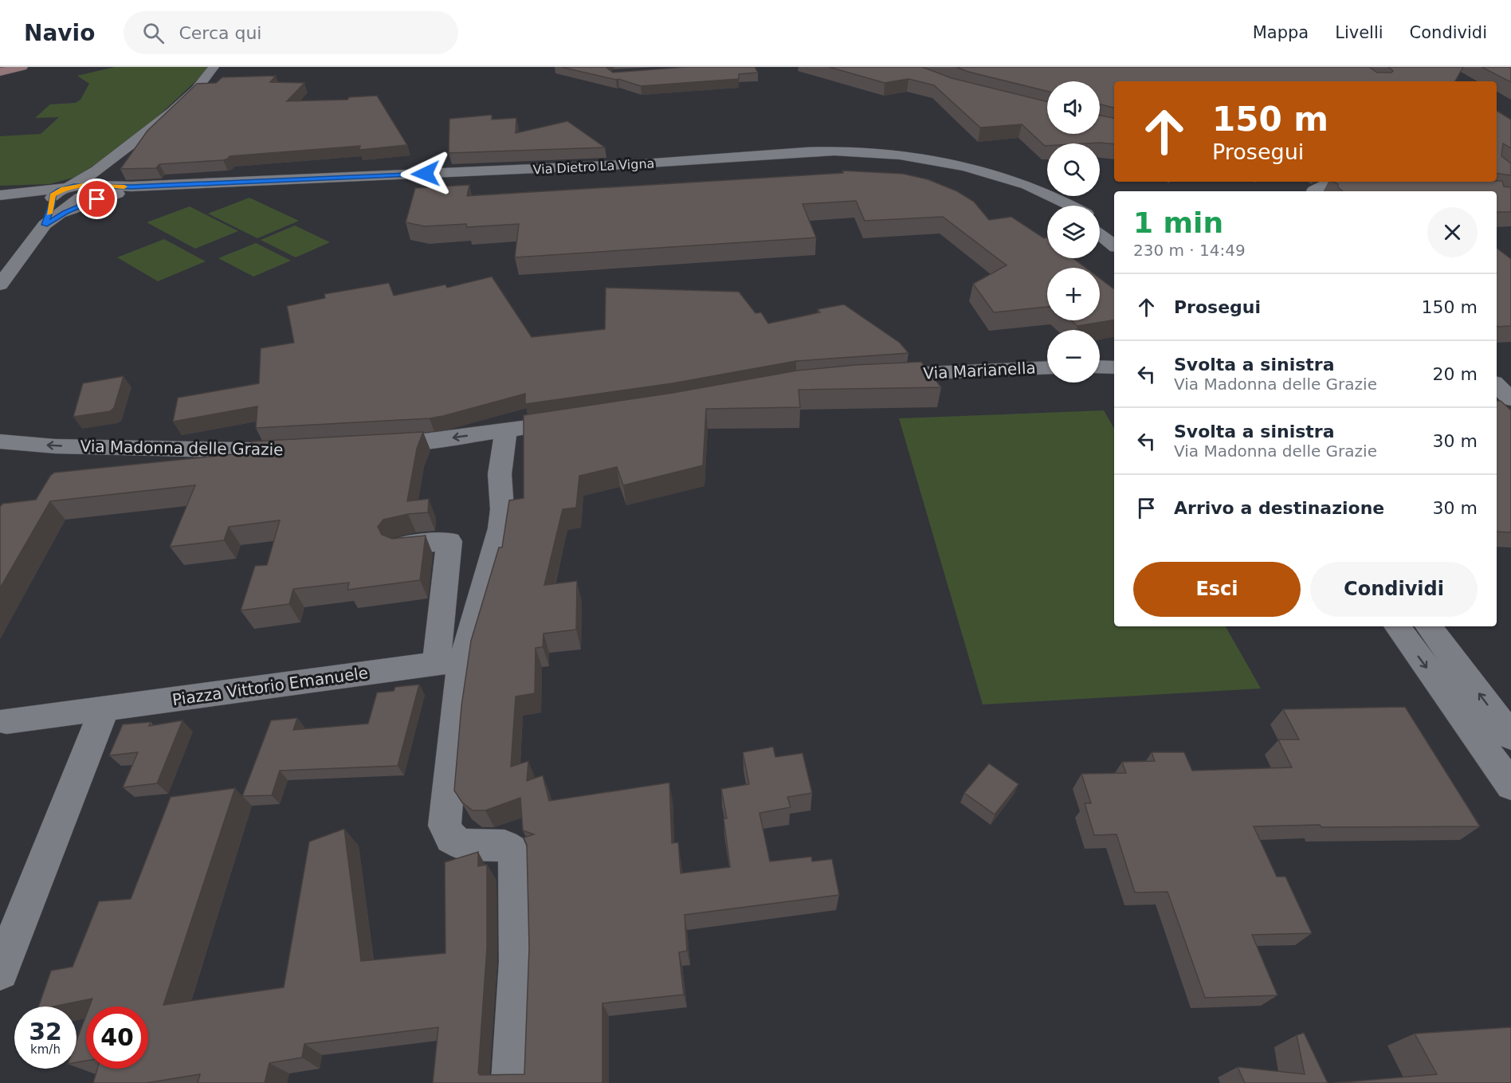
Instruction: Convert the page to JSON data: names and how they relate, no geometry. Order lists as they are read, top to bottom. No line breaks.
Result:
{"streets":{"street":["Via Dietro La Vigna","Via Marianella","Via Madonna delle Grazie","Piazza Vittorio Emanuele"]},"one_way":["Via Madonna delle Grazie"],"page":{"header":"Navio","search":"Cerca qui","nav":["Mappa","Livelli","Condividi"],"map_buttons":["+","−"],"turn":["150 m","Prosegui"],"heading":["1 min","230 m · 14:49"],"list":[{"name":"Prosegui","value":"150 m"},{"name":"Svolta a sinistra","note":"Via Madonna delle Grazie","value":"20 m"},{"name":"Svolta a sinistra","note":"Via Madonna delle Grazie","value":"30 m"},{"name":"Arrivo a destinazione","value":"30 m"}],"buttons":["Esci","Condividi"],"speed":"32 km/h","limit":"40"}}
